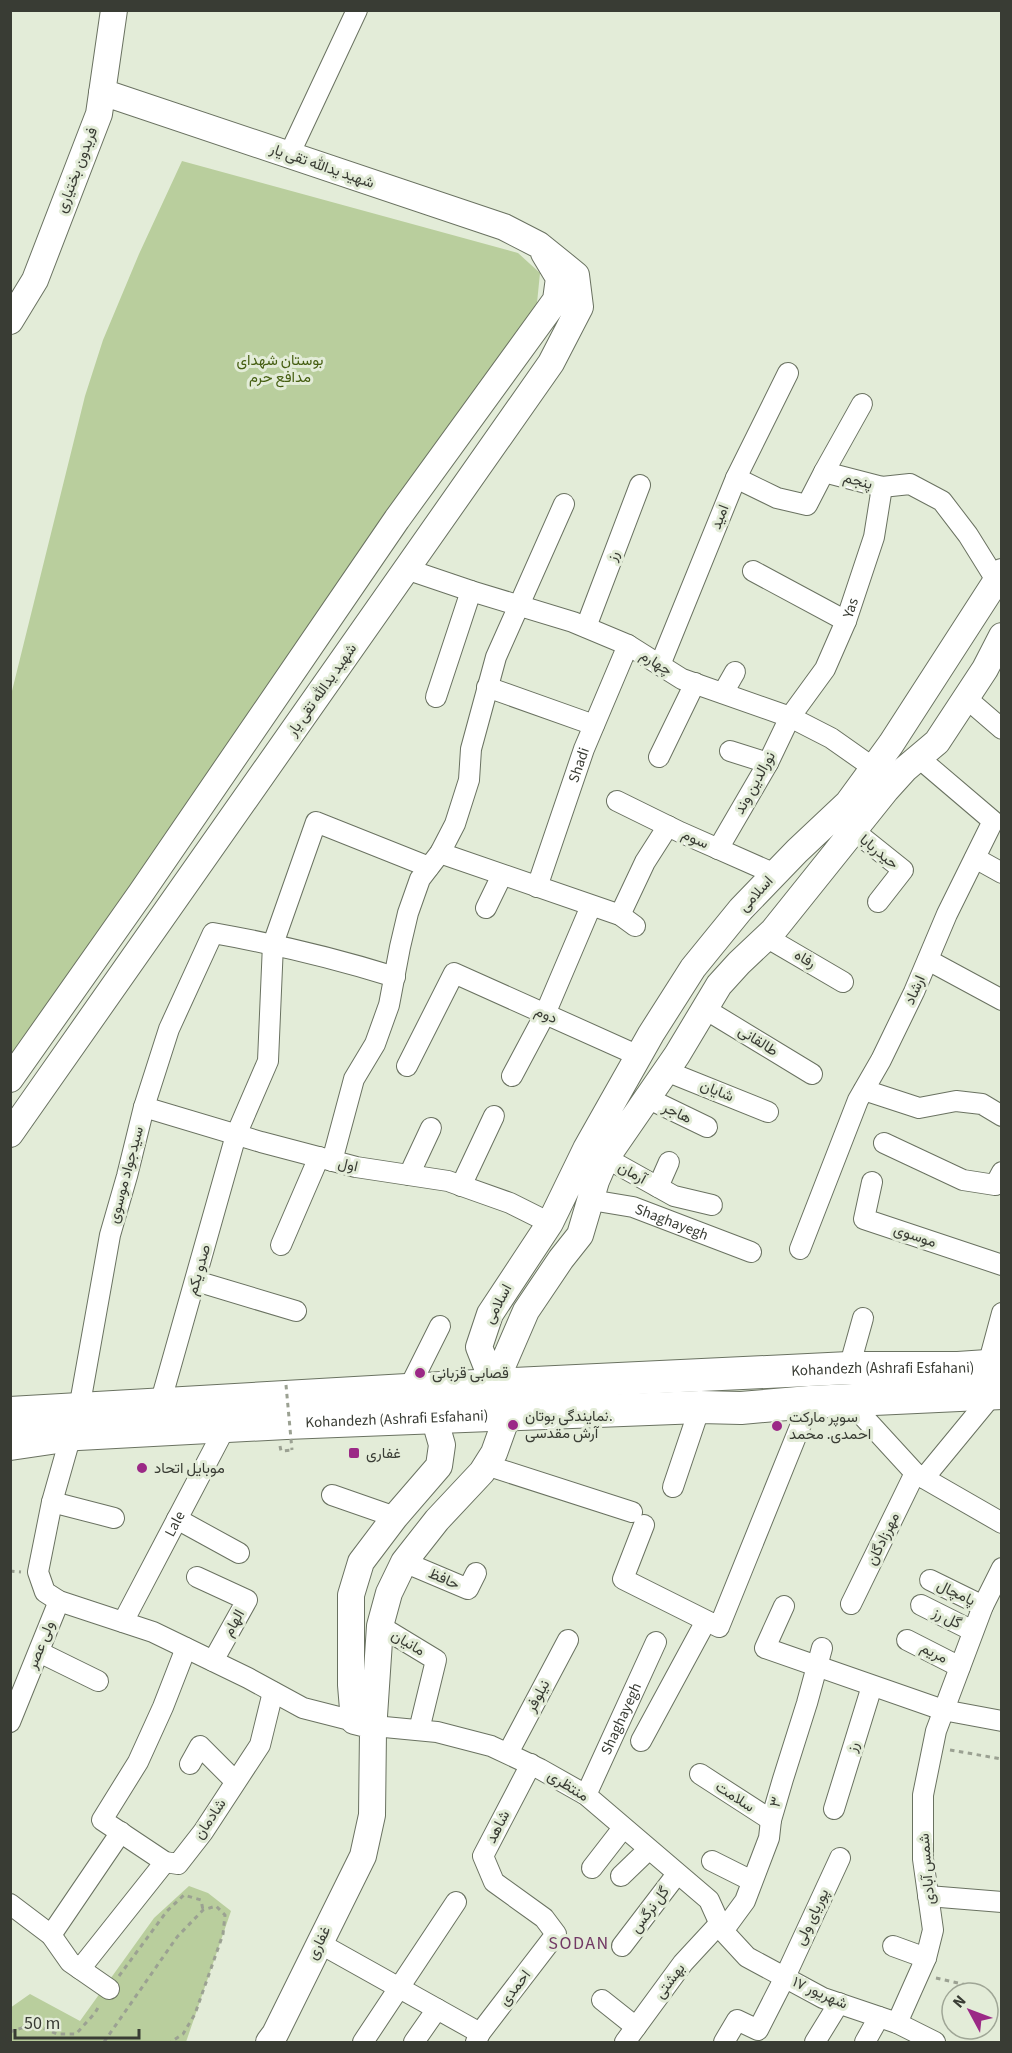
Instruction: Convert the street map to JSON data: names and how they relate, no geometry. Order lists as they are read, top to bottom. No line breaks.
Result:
{"streets":{"main road":["Kohandezh (Ashrafi Esfahani)"],"street":["شهید یدالله تقی یار","فریدون بختیاری","پنجم","امید","رز","Yas","چهارم","Shadi","نورالدین وند","سوم","حیدربابا","اسلامی","رفاه","ارشاد","دوم","طالقانی","شایان","هاجر","اول","آرمان","سیدجواد موسوی","Shaghayegh","موسوی","صدو یکم","Lale","مهرزادگان","حافظ","پامچال","گل رز","الهام","مانیان","ولی عصر","مریم","نیلوفر","منتظری","سلامت","۳","شادمان","شاهد","شمس آبادی","گل نرگس","پوریای ولی","غفاری","بهشتی","احمدی","۱۷ شهریور"]},"crossings":[["شهید یدالله تقی یار","فریدون بختیاری"],["شهید یدالله تقی یار","چهارم"],["پنجم","امید"],["پنجم","Yas"],["پنجم","اسلامی"],["امید","چهارم"],["رز","چهارم"],["Yas","چهارم"],["Yas","نورالدین وند"],["چهارم","Shadi"],["چهارم","نورالدین وند"],["چهارم","اسلامی"],["نورالدین وند","سوم"],["سوم","اسلامی"],["حیدربابا","اسلامی"],["اسلامی","رفاه"],["اسلامی","ارشاد"],["اسلامی","دوم"],["اسلامی","طالقانی"],["اسلامی","شایان"],["اسلامی","هاجر"],["اسلامی","اول"],["اسلامی","آرمان"],["اسلامی","Shaghayegh"],["اسلامی","Kohandezh (Ashrafi Esfahani)"],["اول","سیدجواد موسوی"],["اول","صدو یکم"],["سیدجواد موسوی","صدو یکم"],["سیدجواد موسوی","Kohandezh (Ashrafi Esfahani)"],["سیدجواد موسوی","ولی عصر"],["سیدجواد موسوی","منتظری"],["Shaghayegh","منتظری"],["صدو یکم","Kohandezh (Ashrafi Esfahani)"],["Kohandezh (Ashrafi Esfahani)","Lale"],["Kohandezh (Ashrafi Esfahani)","غفاری"],["Lale","منتظری"],["حافظ","غفاری"],["پامچال","شمس آبادی"],["گل رز","شمس آبادی"],["الهام","منتظری"],["مانیان","منتظری"],["مانیان","غفاری"],["ولی عصر","منتظری"],["مریم","شمس آبادی"],["نیلوفر","منتظری"],["منتظری","۳"],["منتظری","شادمان"],["منتظری","شاهد"],["منتظری","گل نرگس"],["منتظری","غفاری"],["منتظری","بهشتی"],["منتظری","۱۷ شهریور"],["سلامت","۳"],["۳","بهشتی"],["۳","۱۷ شهریور"],["شاهد","احمدی"],["شمس آبادی","۱۷ شهریور"],["پوریای ولی","۱۷ شهریور"],["بهشتی","۱۷ شهریور"]],"districts":["SODAN"],"parks":["بوستان شهدای مدافع حرم"],"places":{"other":["قصابی قربانی","نمایندگی بوتان. آرش مقدسی","سوپر مارکت احمدی. محمد","موبایل اتحاد"],"transit":["غفاری"]},"scale_bar":"50 m","north":"top left"}
